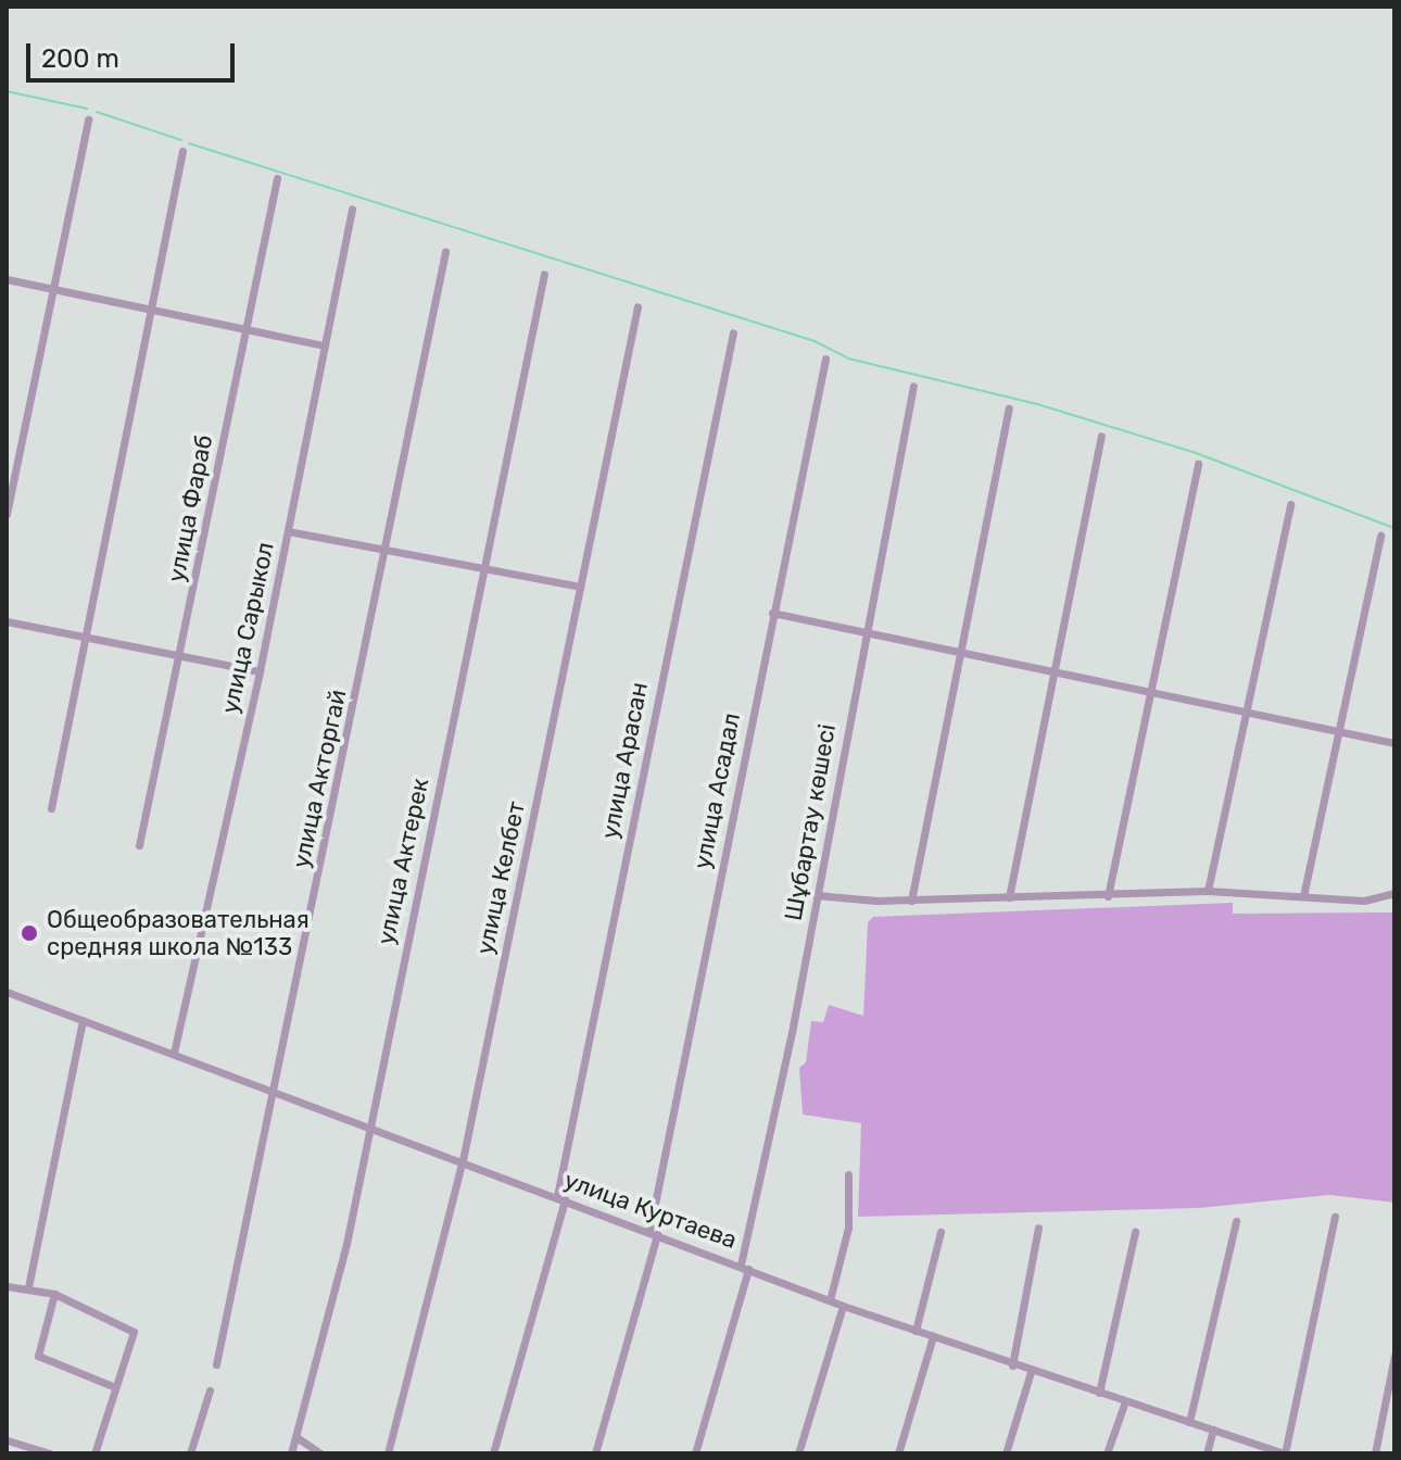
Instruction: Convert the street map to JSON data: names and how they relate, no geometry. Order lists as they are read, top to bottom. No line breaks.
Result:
{"streets":{"street":["улица Фараб","улица Сарыкол","улица Арасан","улица Акторгай","улица Асадал","Шұбартау көшесі","улица Актерек","улица Келбет","улица Куртаева"]},"crossings":[["улица Сарыкол","улица Куртаева"],["улица Арасан","улица Куртаева"],["улица Акторгай","улица Куртаева"],["улица Асадал","улица Куртаева"],["Шұбартау көшесі","улица Куртаева"],["улица Актерек","улица Куртаева"],["улица Келбет","улица Куртаева"]],"places":["Общеобразовательная средняя школа №133"],"scale_bar":"200 m"}
